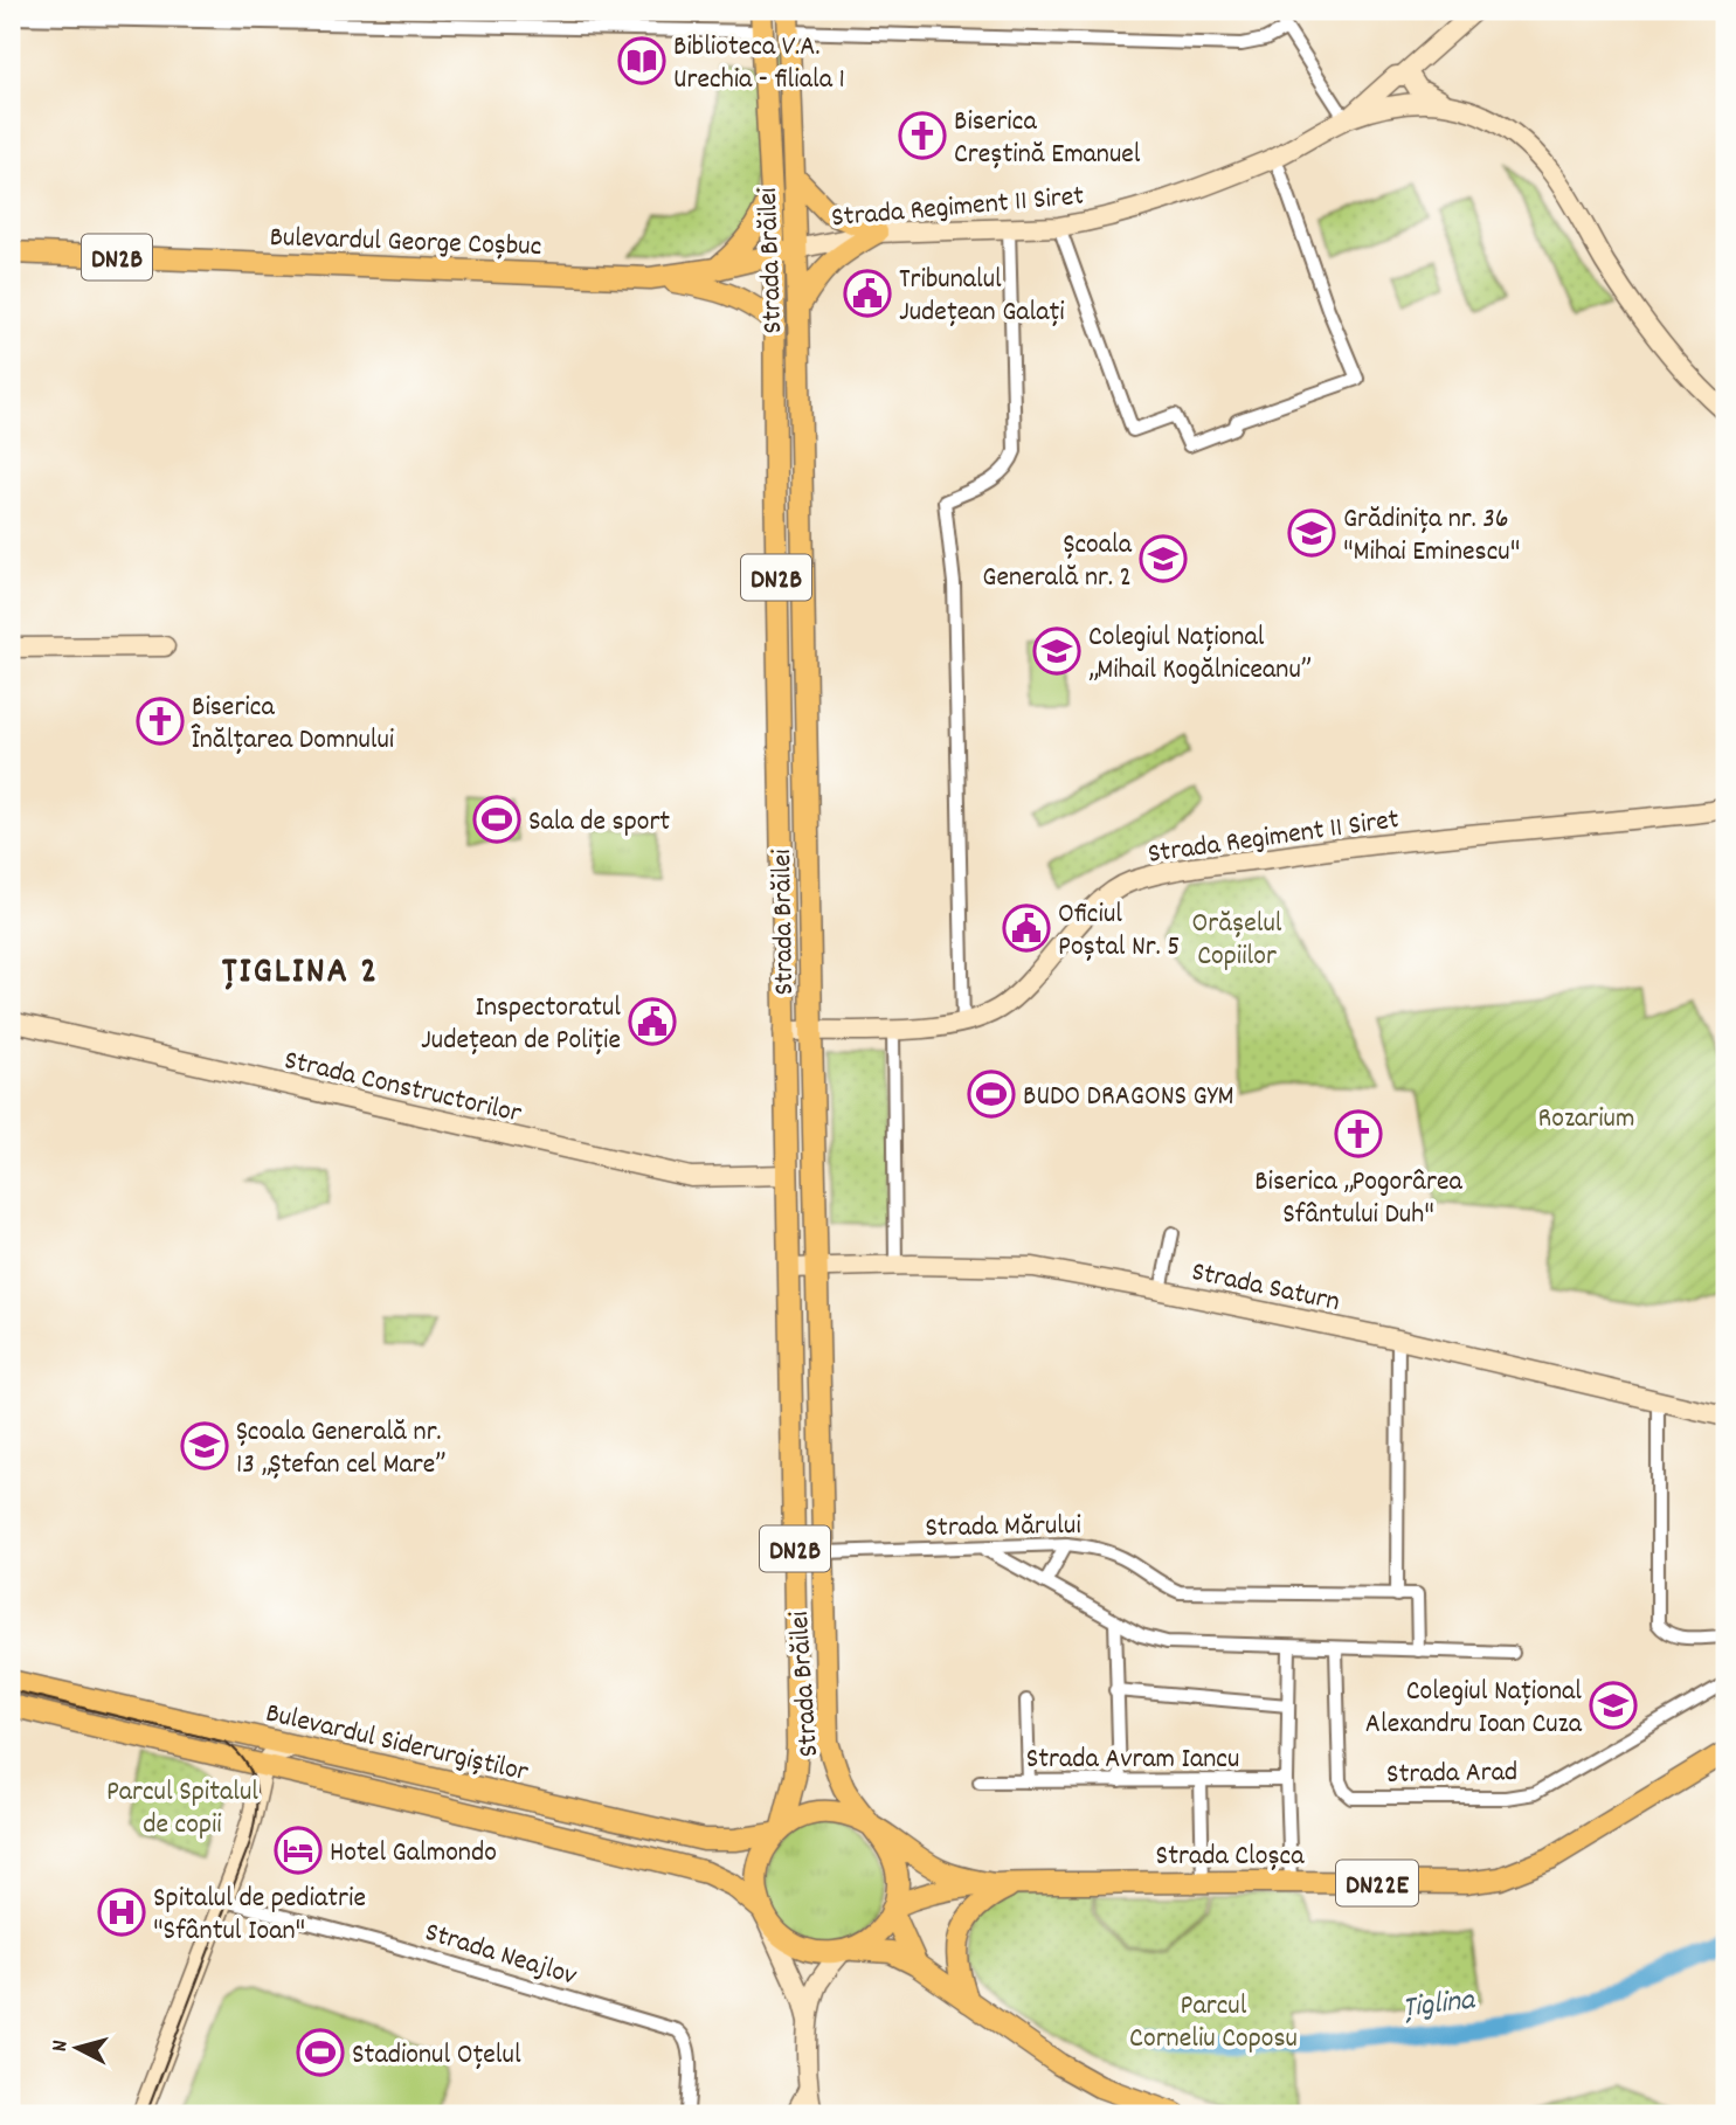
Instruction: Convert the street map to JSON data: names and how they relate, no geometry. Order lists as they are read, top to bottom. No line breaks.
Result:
{"streets":{"main road":["Bulevardul George Coșbuc","DN2B","Strada Brăilei","Bulevardul Siderurgiștilor","Strada Cloșca","DN22E"],"street":["Strada Regiment 11 Siret","Strada Constructorilor","Strada Saturn","Strada Mărului","Strada Avram Iancu","Strada Arad","Strada Neajlov"]},"crossings":[["Strada Regiment 11 Siret","Bulevardul George Coșbuc"],["Strada Regiment 11 Siret","Strada Brăilei"],["Bulevardul George Coșbuc","DN2B"],["Bulevardul George Coșbuc","Strada Brăilei"],["DN2B","Strada Brăilei"],["DN2B","Bulevardul Siderurgiștilor"],["DN2B","Strada Cloșca"],["Strada Brăilei","Strada Constructorilor"],["Strada Brăilei","Strada Saturn"],["Strada Brăilei","Strada Mărului"],["Strada Brăilei","Bulevardul Siderurgiștilor"],["Strada Brăilei","Strada Cloșca"],["Bulevardul Siderurgiștilor","Strada Cloșca"]],"districts":["ȚIGLINA 2"],"water":["Țiglina"],"parks":["Orășelul Copiilor","Rozarium","Parcul Spitalul de copii","Parcul Corneliu Coposu"],"places":{"library":["Biblioteca V.A. Urechia - filiala 1"],"church":["Biserica Creștină Emanuel","Biserica Înălțarea Domnului","Biserica „Pogorârea Sfântului Duh\""],"public building":["Tribunalul Județean Galați","Oficiul Poștal Nr. 5","Inspectoratul Județean de Poliție"],"school or university":["Grădinița nr. 36 \"Mihai Eminescu\"","Școala Generală nr. 2","Colegiul Național „Mihail Kogălniceanu”","Școala Generală nr. 13 „Ștefan cel Mare”","Colegiul Național Alexandru Ioan Cuza"],"sports":["Sala de sport","BUDO DRAGONS GYM","Stadionul Oțelul"],"hotel":["Hotel Galmondo"],"hospital":["Spitalul de pediatrie \"Sfântul Ioan\""]},"north":"left"}
